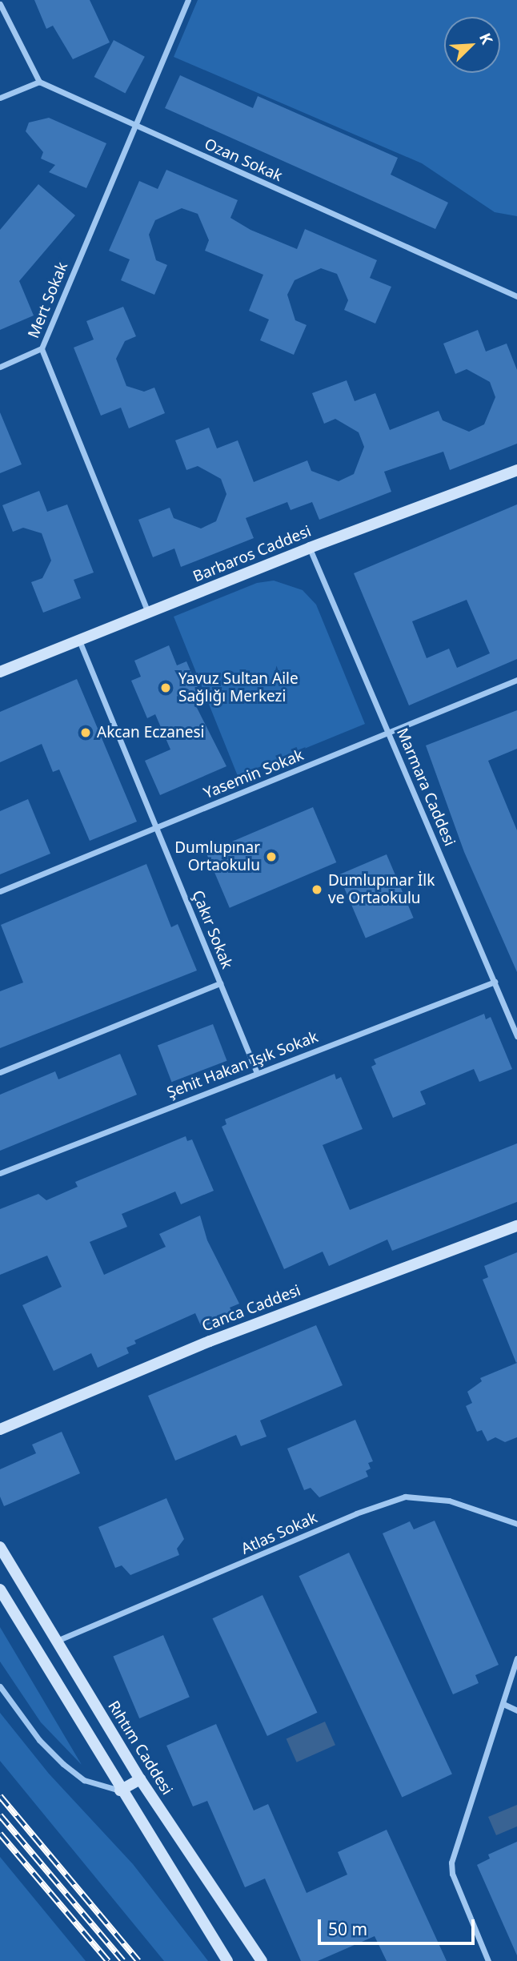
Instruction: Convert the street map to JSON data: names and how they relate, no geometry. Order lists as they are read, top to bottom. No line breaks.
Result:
{"streets":{"street":["Ozan Sokak","Mert Sokak","Barbaros Caddesi","Yasemin Sokak","Marmara Caddesi","Çakır Sokak","Şehit Hakan Işık Sokak","Canca Caddesi","Atlas Sokak","Rıhtım Caddesi"]},"crossings":[["Ozan Sokak","Mert Sokak"],["Mert Sokak","Barbaros Caddesi"],["Barbaros Caddesi","Marmara Caddesi"],["Barbaros Caddesi","Çakır Sokak"],["Yasemin Sokak","Marmara Caddesi"],["Yasemin Sokak","Çakır Sokak"],["Marmara Caddesi","Şehit Hakan Işık Sokak"],["Çakır Sokak","Şehit Hakan Işık Sokak"],["Atlas Sokak","Rıhtım Caddesi"]],"places":["Yavuz Sultan Aile Sağlığı Merkezi","Akcan Eczanesi","Dumlupınar Ortaokulu","Dumlupınar İlk ve Ortaokulu"],"scale_bar":"50 m","north":"top right"}
